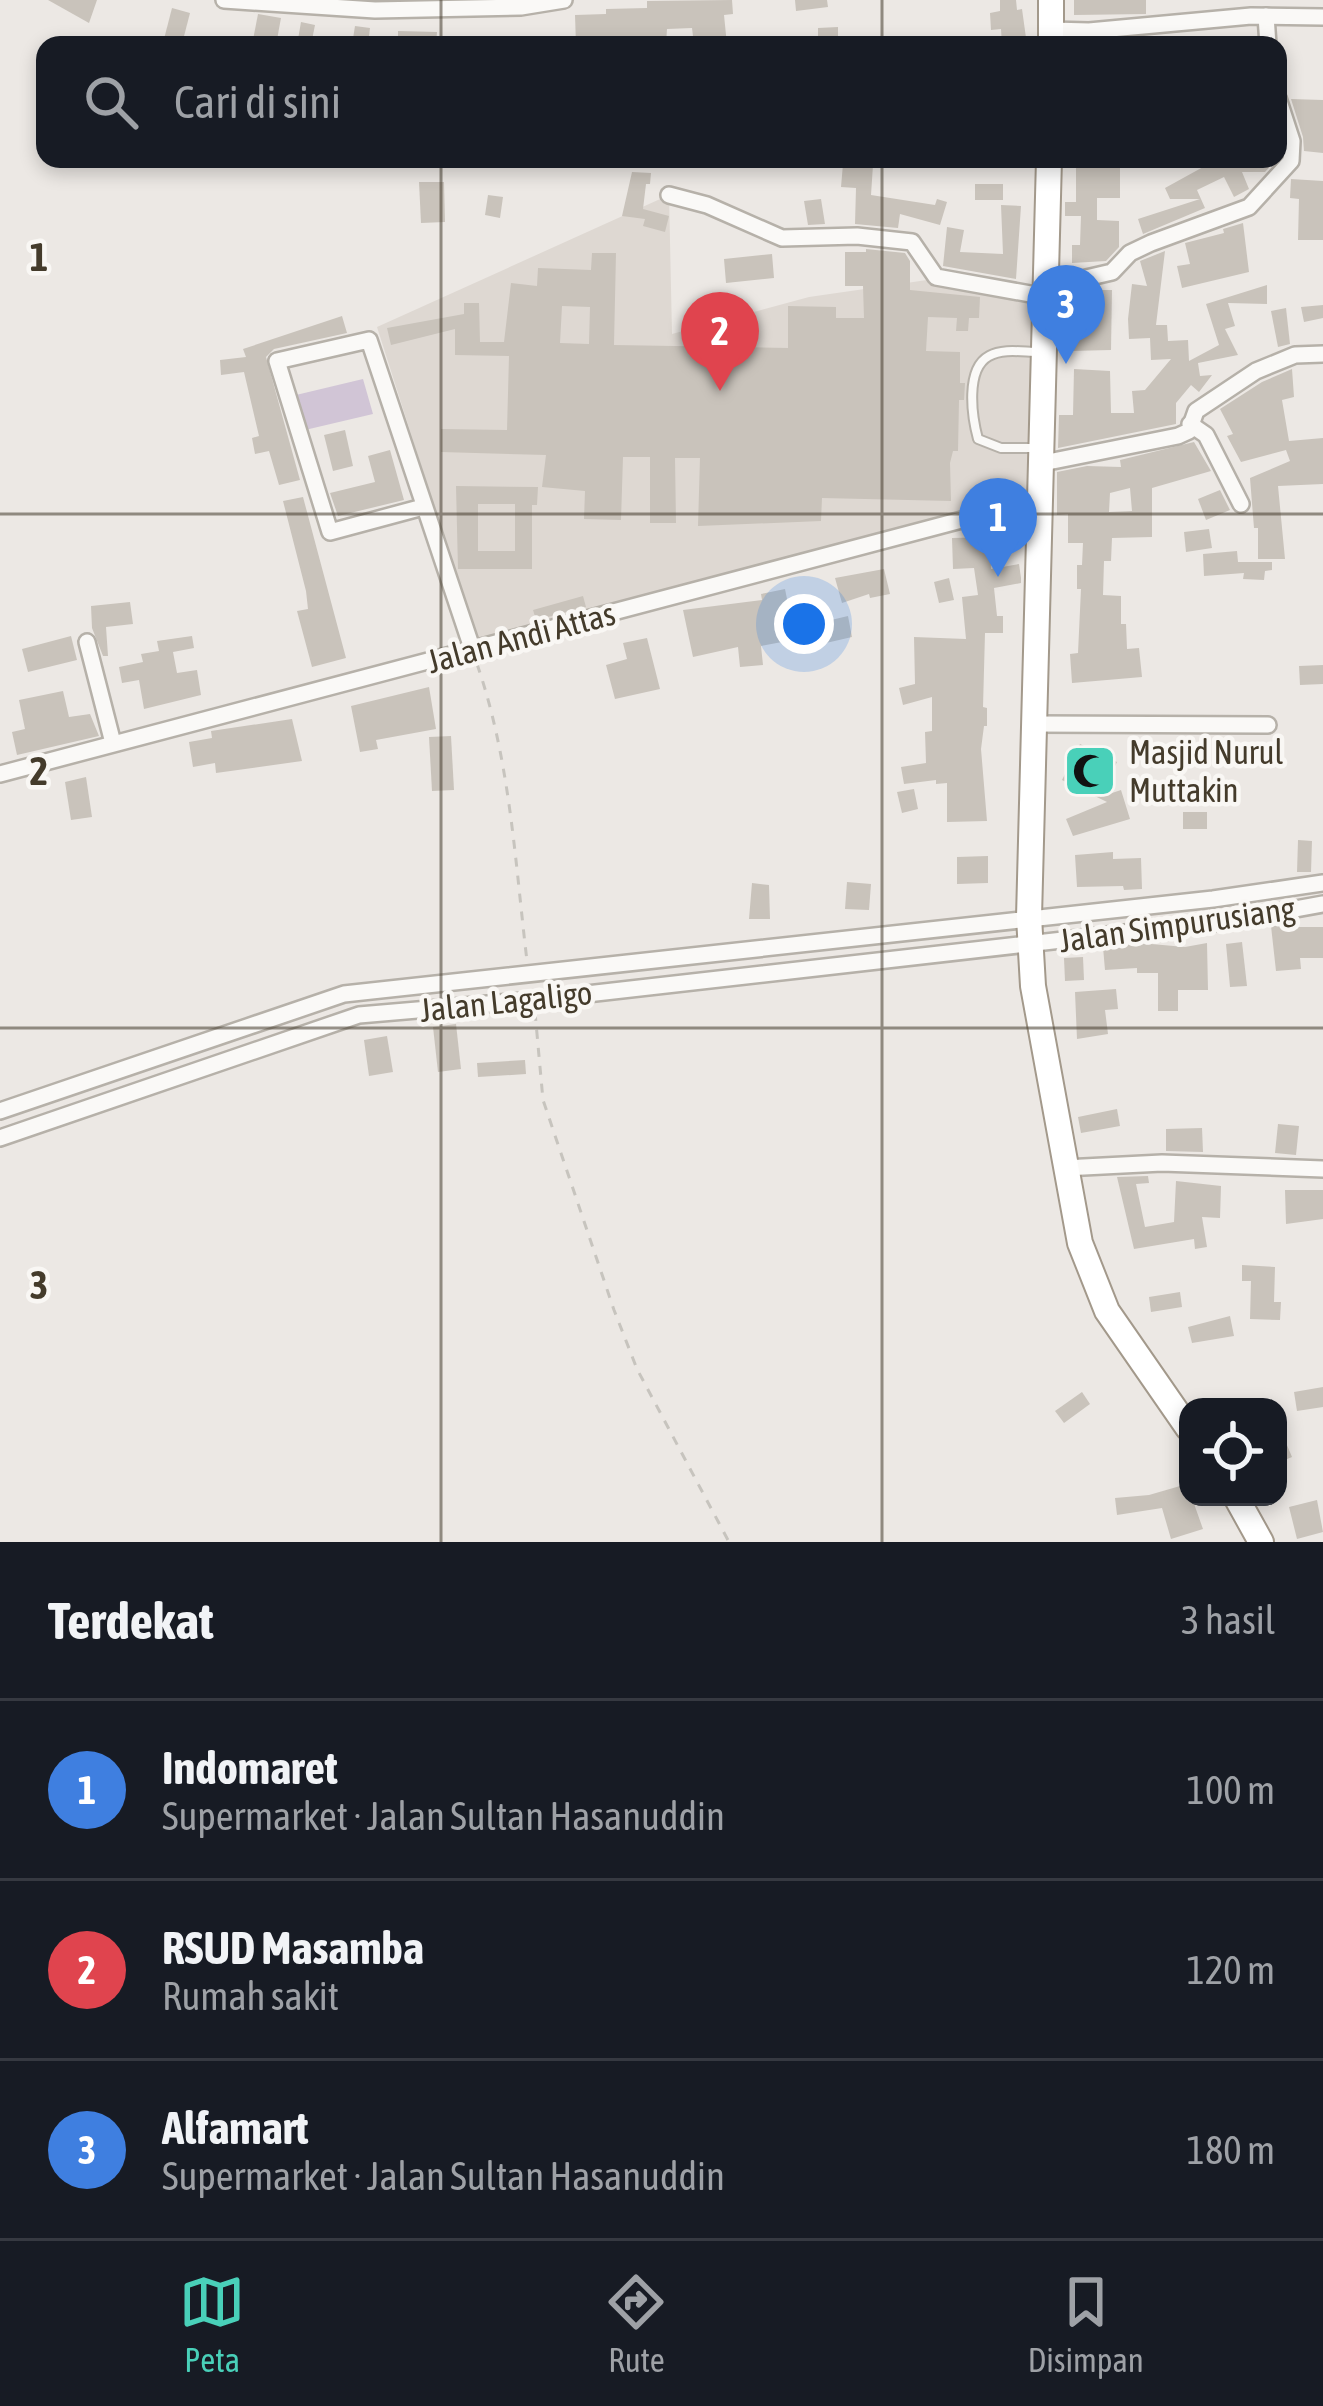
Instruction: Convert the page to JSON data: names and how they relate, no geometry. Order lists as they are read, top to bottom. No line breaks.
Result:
{"streets":{"street":["Jalan Andi Attas","Jalan Simpurusiang","Jalan Lagaligo"]},"crossings":[["Jalan Simpurusiang","Jalan Lagaligo"]],"places":{"mosque":["Masjid Nurul Muttakin"]},"page":{"search":"Cari di sini","pins":["3","2","1"],"heading":["Terdekat","3 hasil"],"list":[{"mark":"1","name":"Indomaret","note":"Supermarket · Jalan Sultan Hasanuddin","value":"100 m"},{"mark":"2","name":"RSUD Masamba","note":"Rumah sakit","value":"120 m"},{"mark":"3","name":"Alfamart","note":"Supermarket · Jalan Sultan Hasanuddin","value":"180 m"}],"nav":["Peta","Rute","Disimpan"]},"grid":{"rows":["1","2","3"]}}
